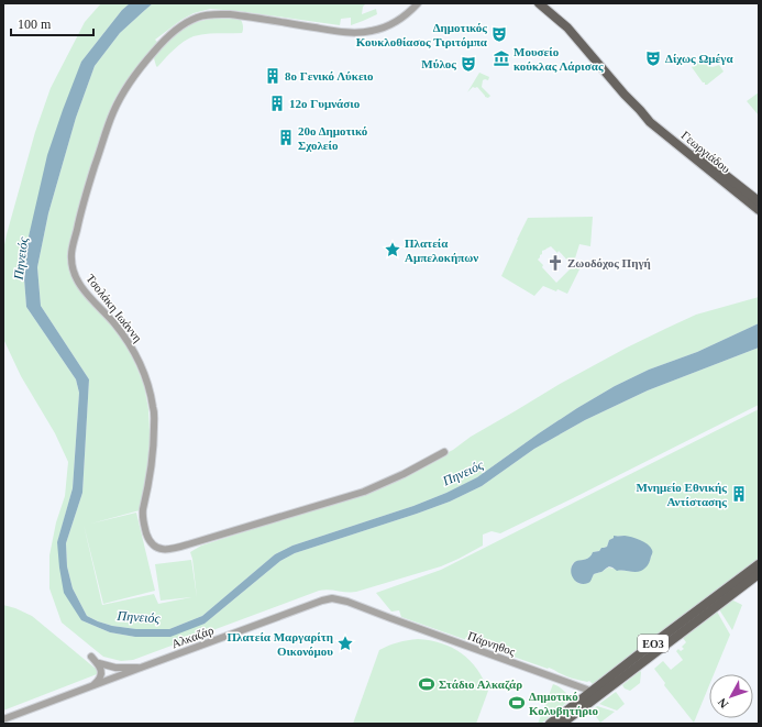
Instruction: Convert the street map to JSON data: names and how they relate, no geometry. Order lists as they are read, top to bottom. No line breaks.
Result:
{"streets":{"main road":["Γεωργιάδου","ΕΟ3"],"street":["Τσολάκη Ιωάννη","Αλκαζάρ","Πάρνηθος"]},"crossings":[["Αλκαζάρ","Πάρνηθος"],["Πάρνηθος","ΕΟ3"]],"water":["Πηνειός"],"places":{"theatre":["Δημοτικός Κουκλοθίασος Τιριτόμπα","Δίχως Ωμέγα","Μύλος"],"museum":["Μουσείο κούκλας Λάρισας"],"building":["8ο Γενικό Λύκειο","12ο Γυμνάσιο","20ο Δημοτικό Σχολείο","Μνημείο Εθνικής Αντίστασης"],"place":["Πλατεία Αμπελοκήπων","Πλατεία Μαργαρίτη Οικονόμου"],"church":["Ζωοδόχος Πηγή"],"sports":["Στάδιο Αλκαζάρ","Δημοτικό Κολυβητήριο"]},"scale_bar":"100 m","north":"bottom left"}
